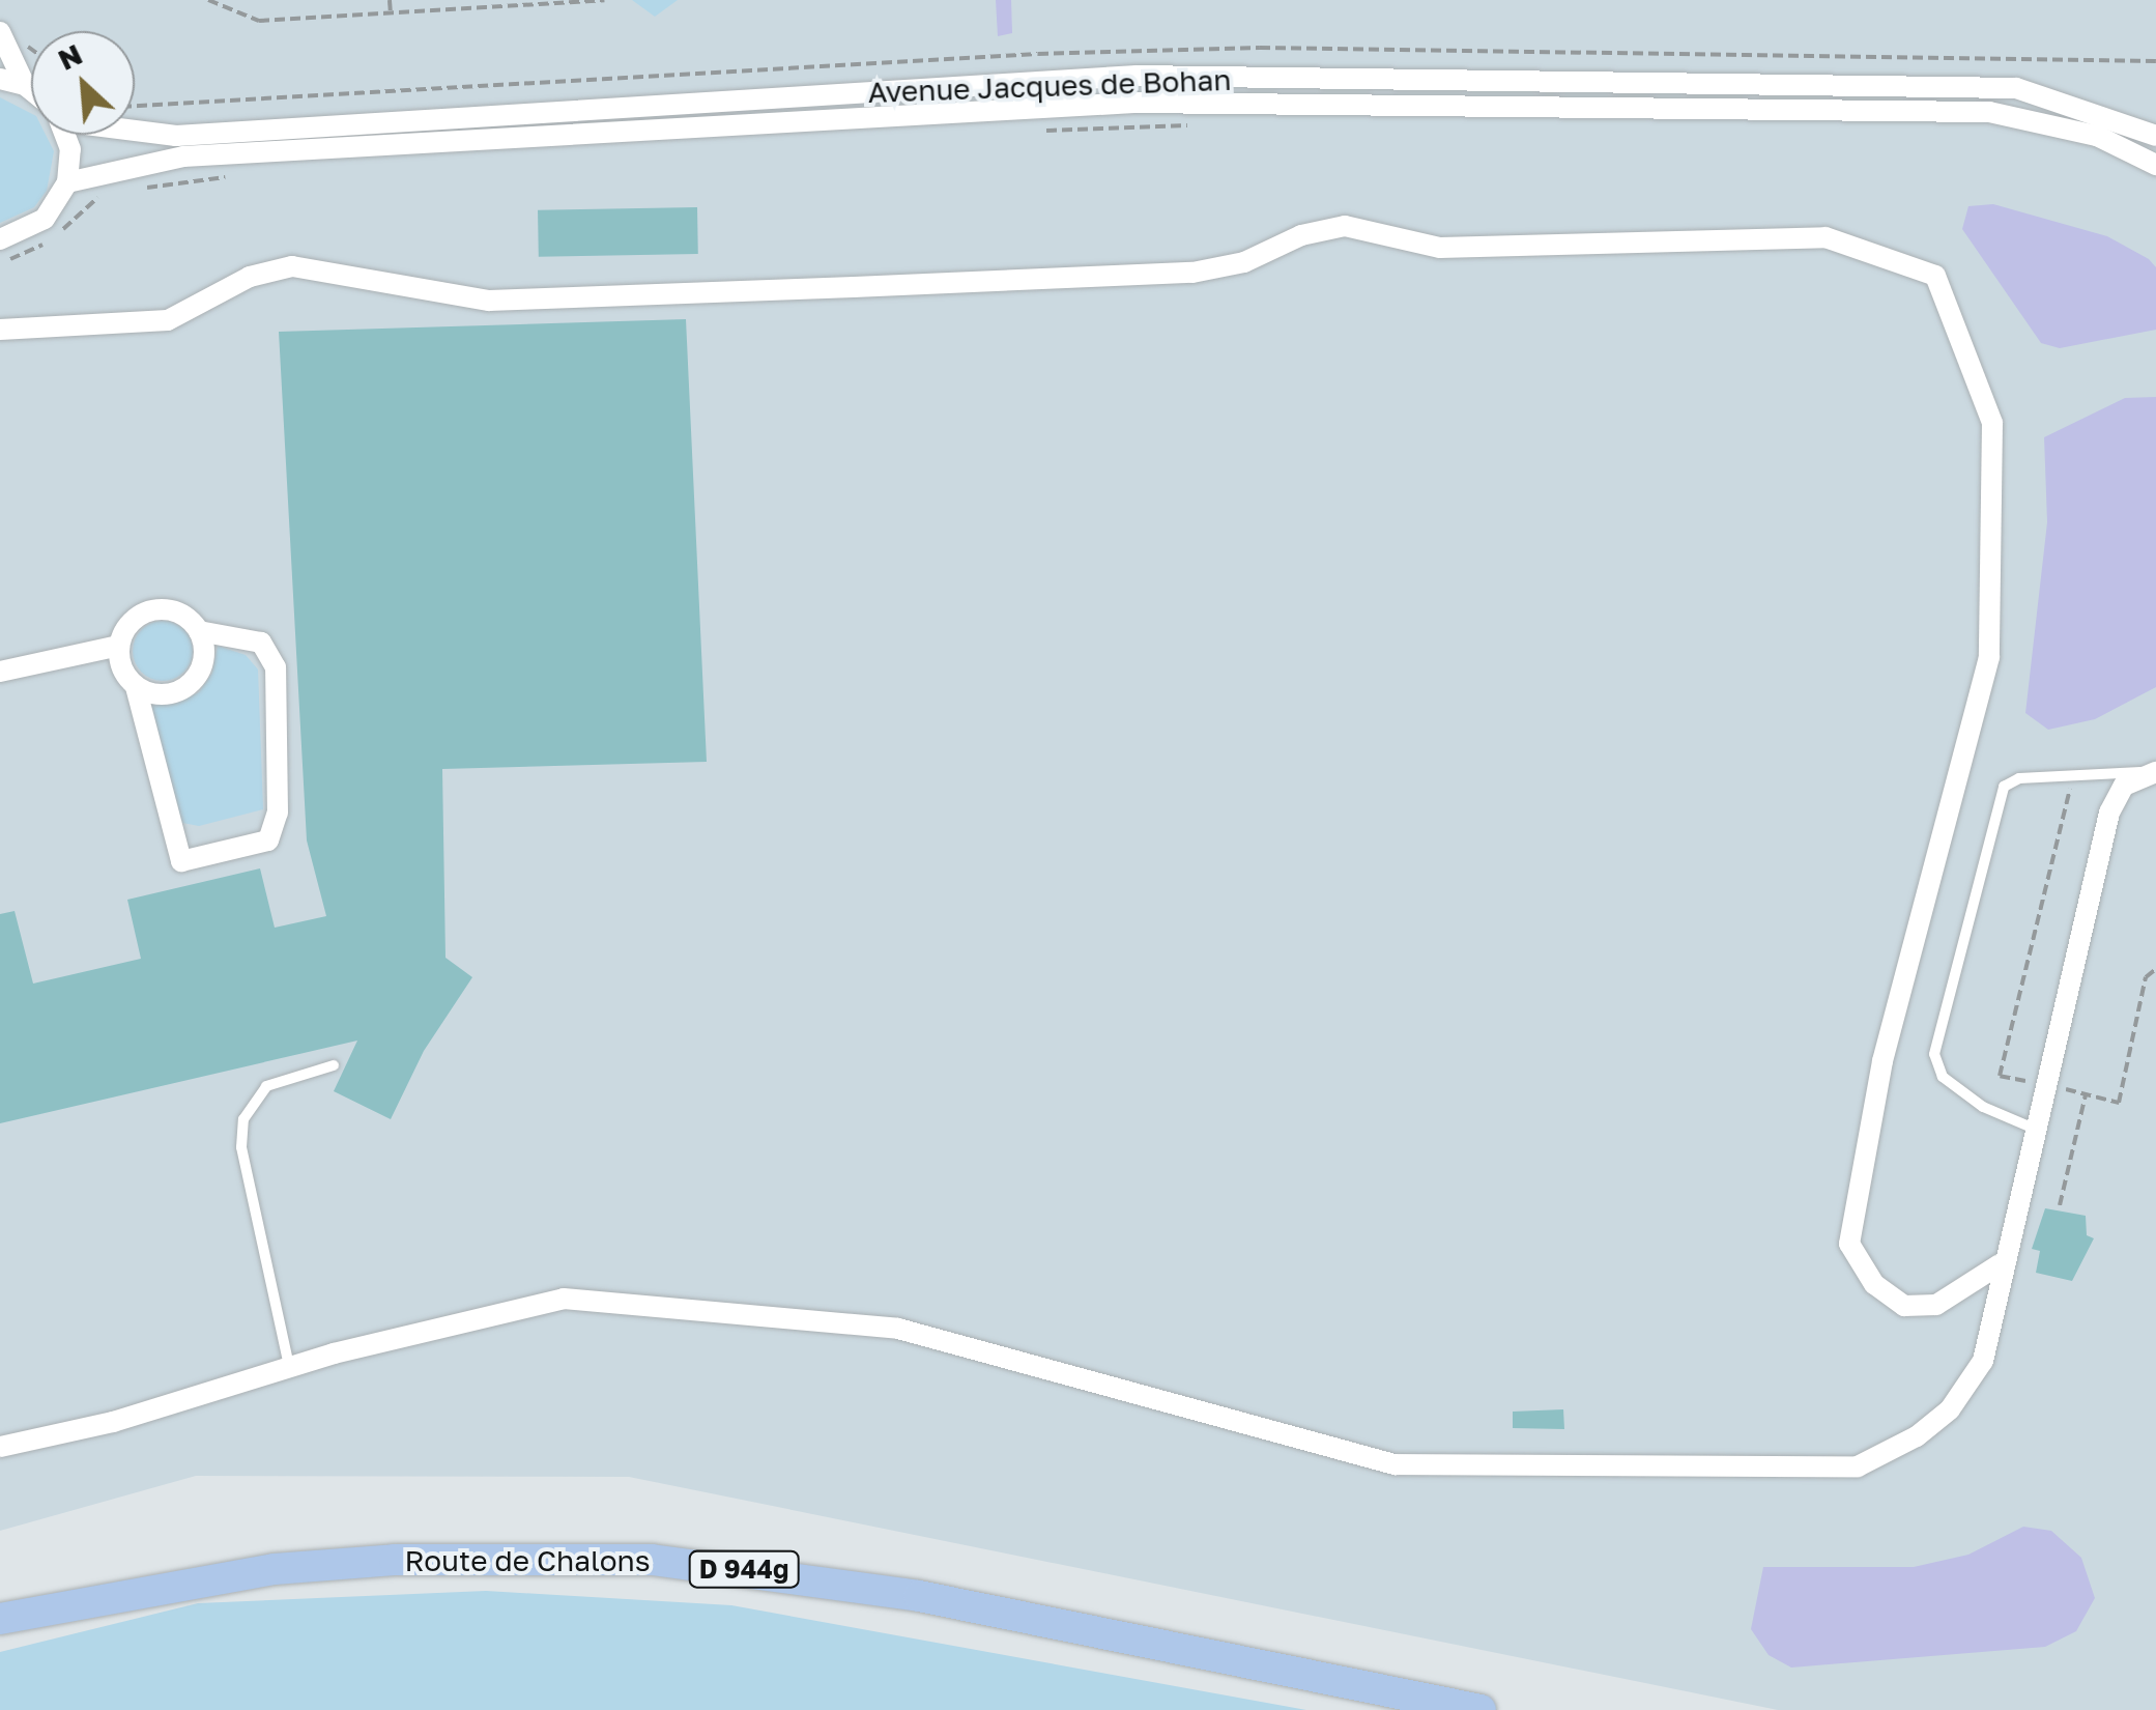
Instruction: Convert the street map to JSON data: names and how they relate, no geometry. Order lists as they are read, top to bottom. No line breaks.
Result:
{"streets":{"main road":["Route de Chalons","D 944g"],"street":["Avenue Jacques de Bohan"]},"north":"top left"}
